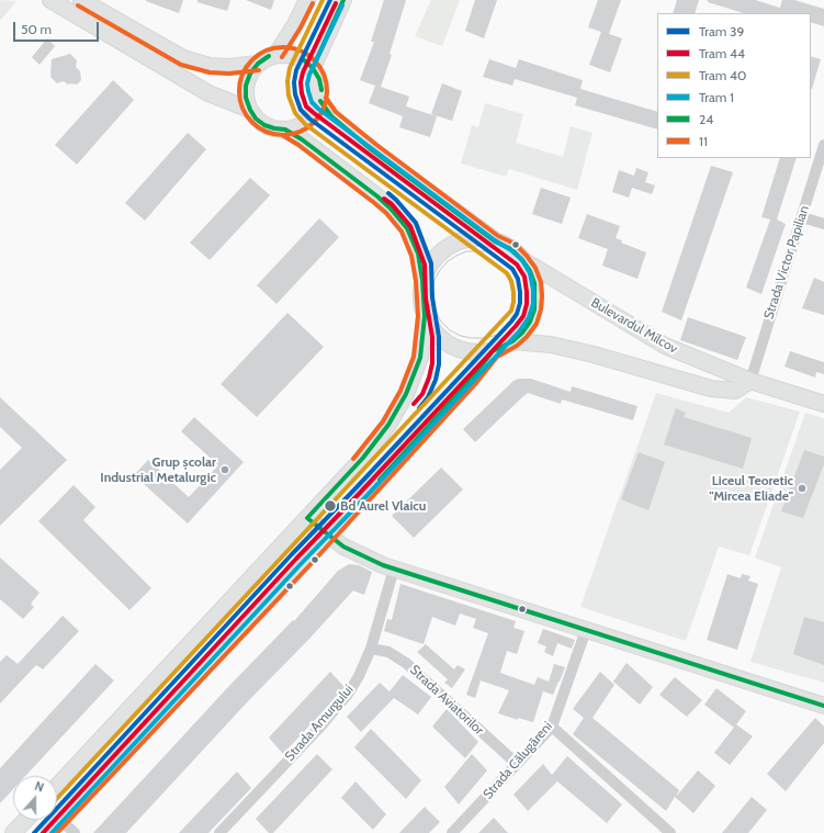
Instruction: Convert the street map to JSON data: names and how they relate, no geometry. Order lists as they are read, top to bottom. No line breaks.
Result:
{"streets":{"main road":["Bulevardul Milcov"],"street":["Strada Victor Papilian","Strada Aviatorilor","Strada Amurgului","Strada Călugăreni"]},"crossings":[["Strada Victor Papilian","Bulevardul Milcov"],["Strada Aviatorilor","Strada Amurgului"],["Strada Aviatorilor","Strada Călugăreni"]],"places":["Grup școlar Industrial Metalurgic","Liceul Teoretic \"Mircea Eliade\"","Bd Aurel Vlaicu"],"lines":["tram line 39","tram line 40","transit line 24","tram line 44","transit line 11","tram line 1"],"legend":["Tram 39","Tram 44","Tram 40","Tram 1","24","11"],"scale_bar":"50 m","north":"top"}
